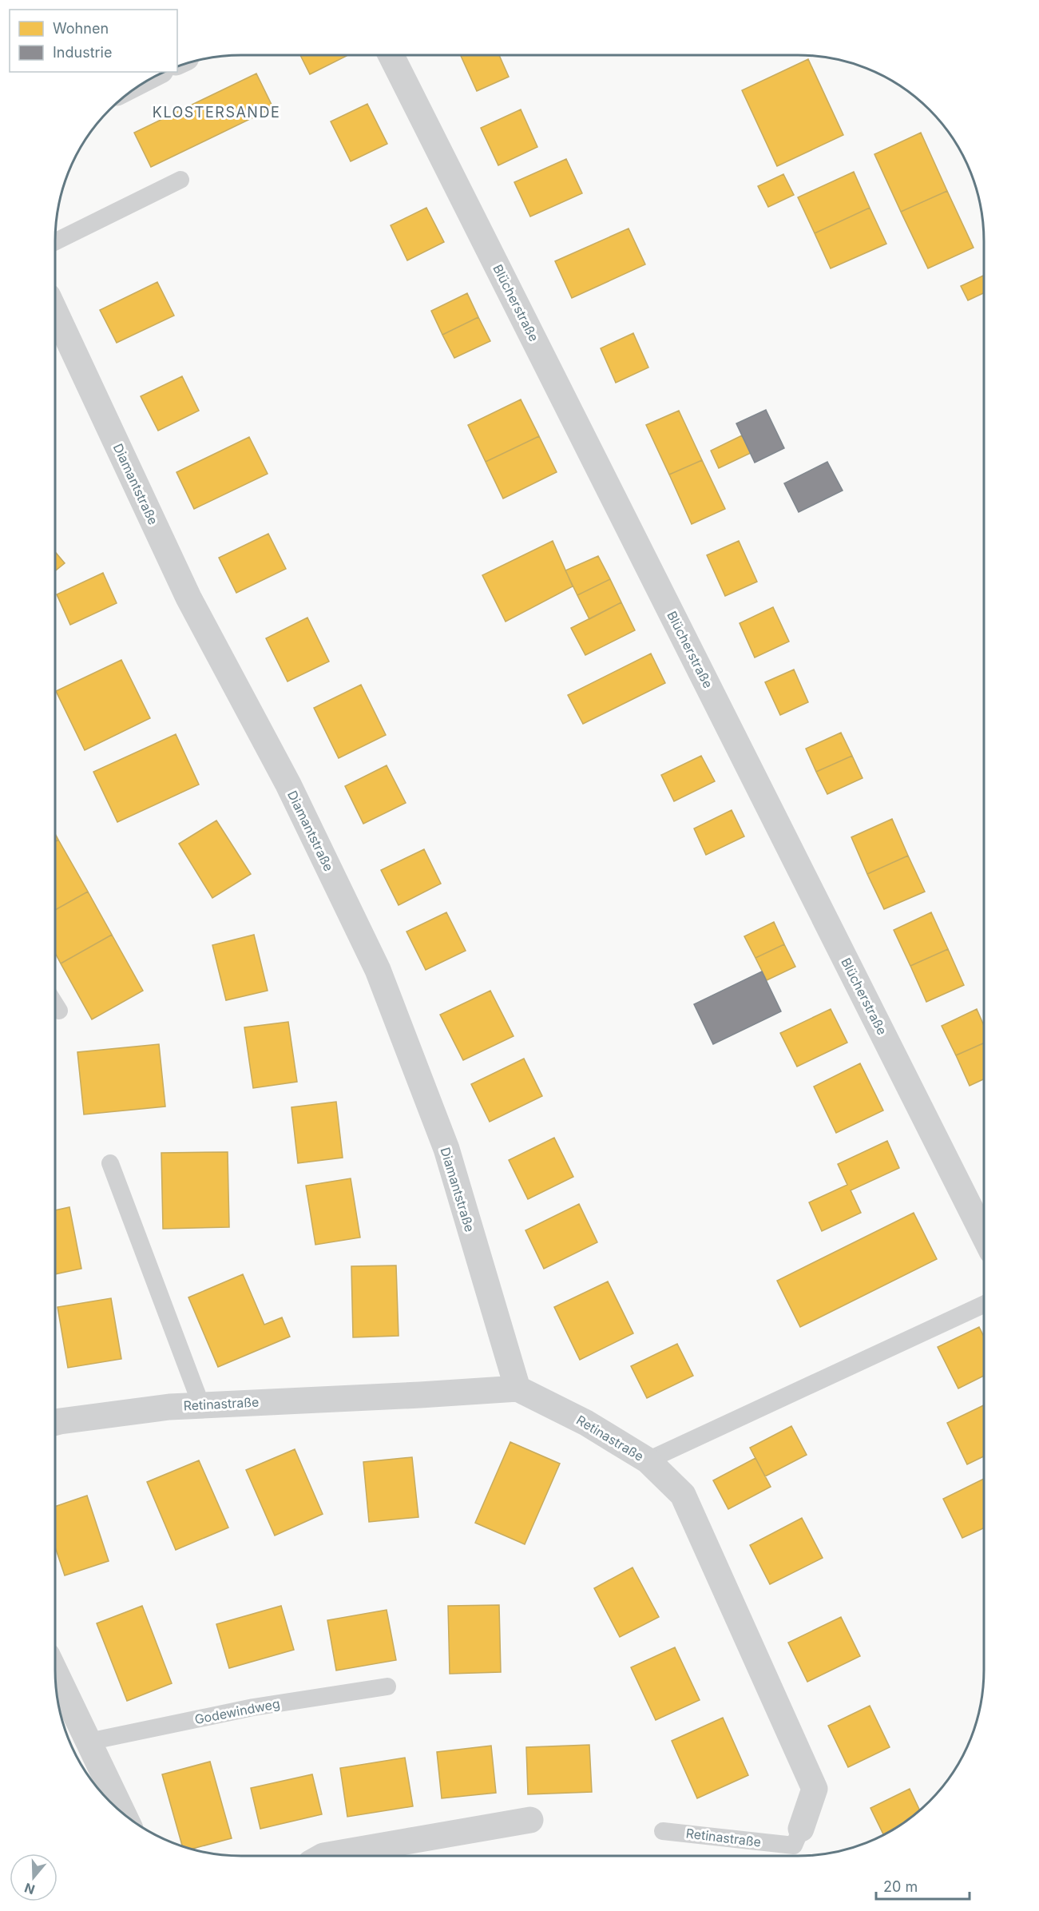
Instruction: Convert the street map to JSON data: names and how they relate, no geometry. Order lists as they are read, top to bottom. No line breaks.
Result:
{"streets":{"street":["Blücherstraße","Diamantstraße","Retinastraße"],"lane":["Godewindweg"]},"crossings":[["Diamantstraße","Retinastraße"]],"districts":["KLOSTERSANDE"],"legend":["Wohnen","Industrie"],"scale_bar":"20 m","north":"bottom"}
